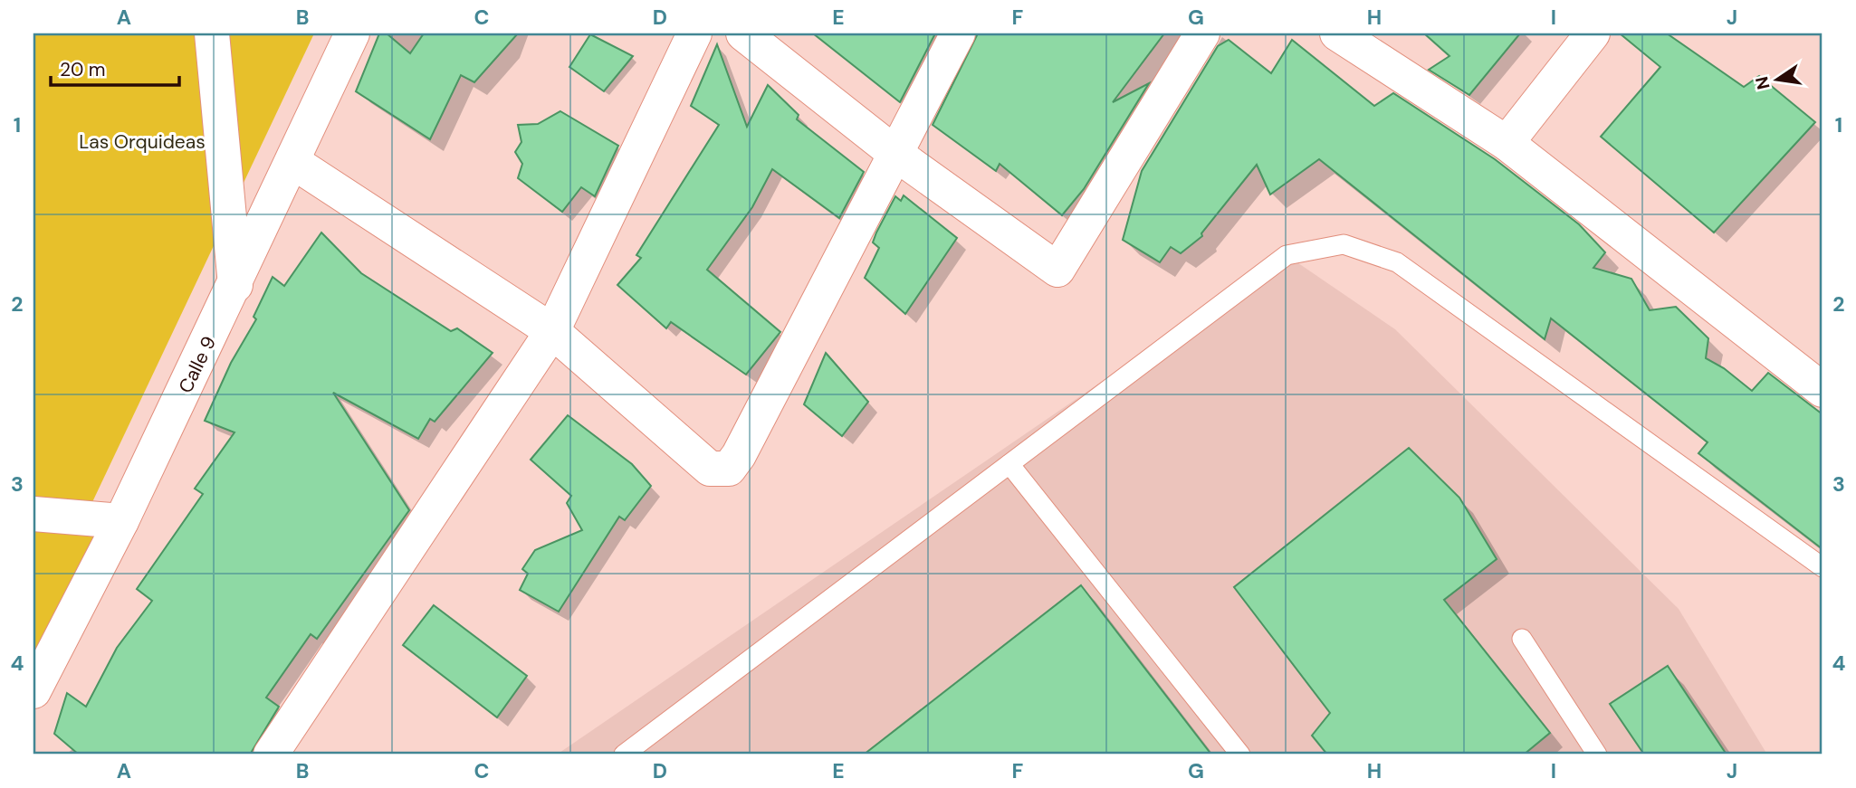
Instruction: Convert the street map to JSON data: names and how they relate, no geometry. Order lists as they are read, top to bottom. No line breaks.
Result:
{"streets":{"street":["Calle 9"]},"parks":["Las Orquideas"],"scale_bar":"20 m","north":"left","grid":{"columns":["A","B","C","D","E","F","G","H","I","J"],"rows":["1","2","3","4"]}}
